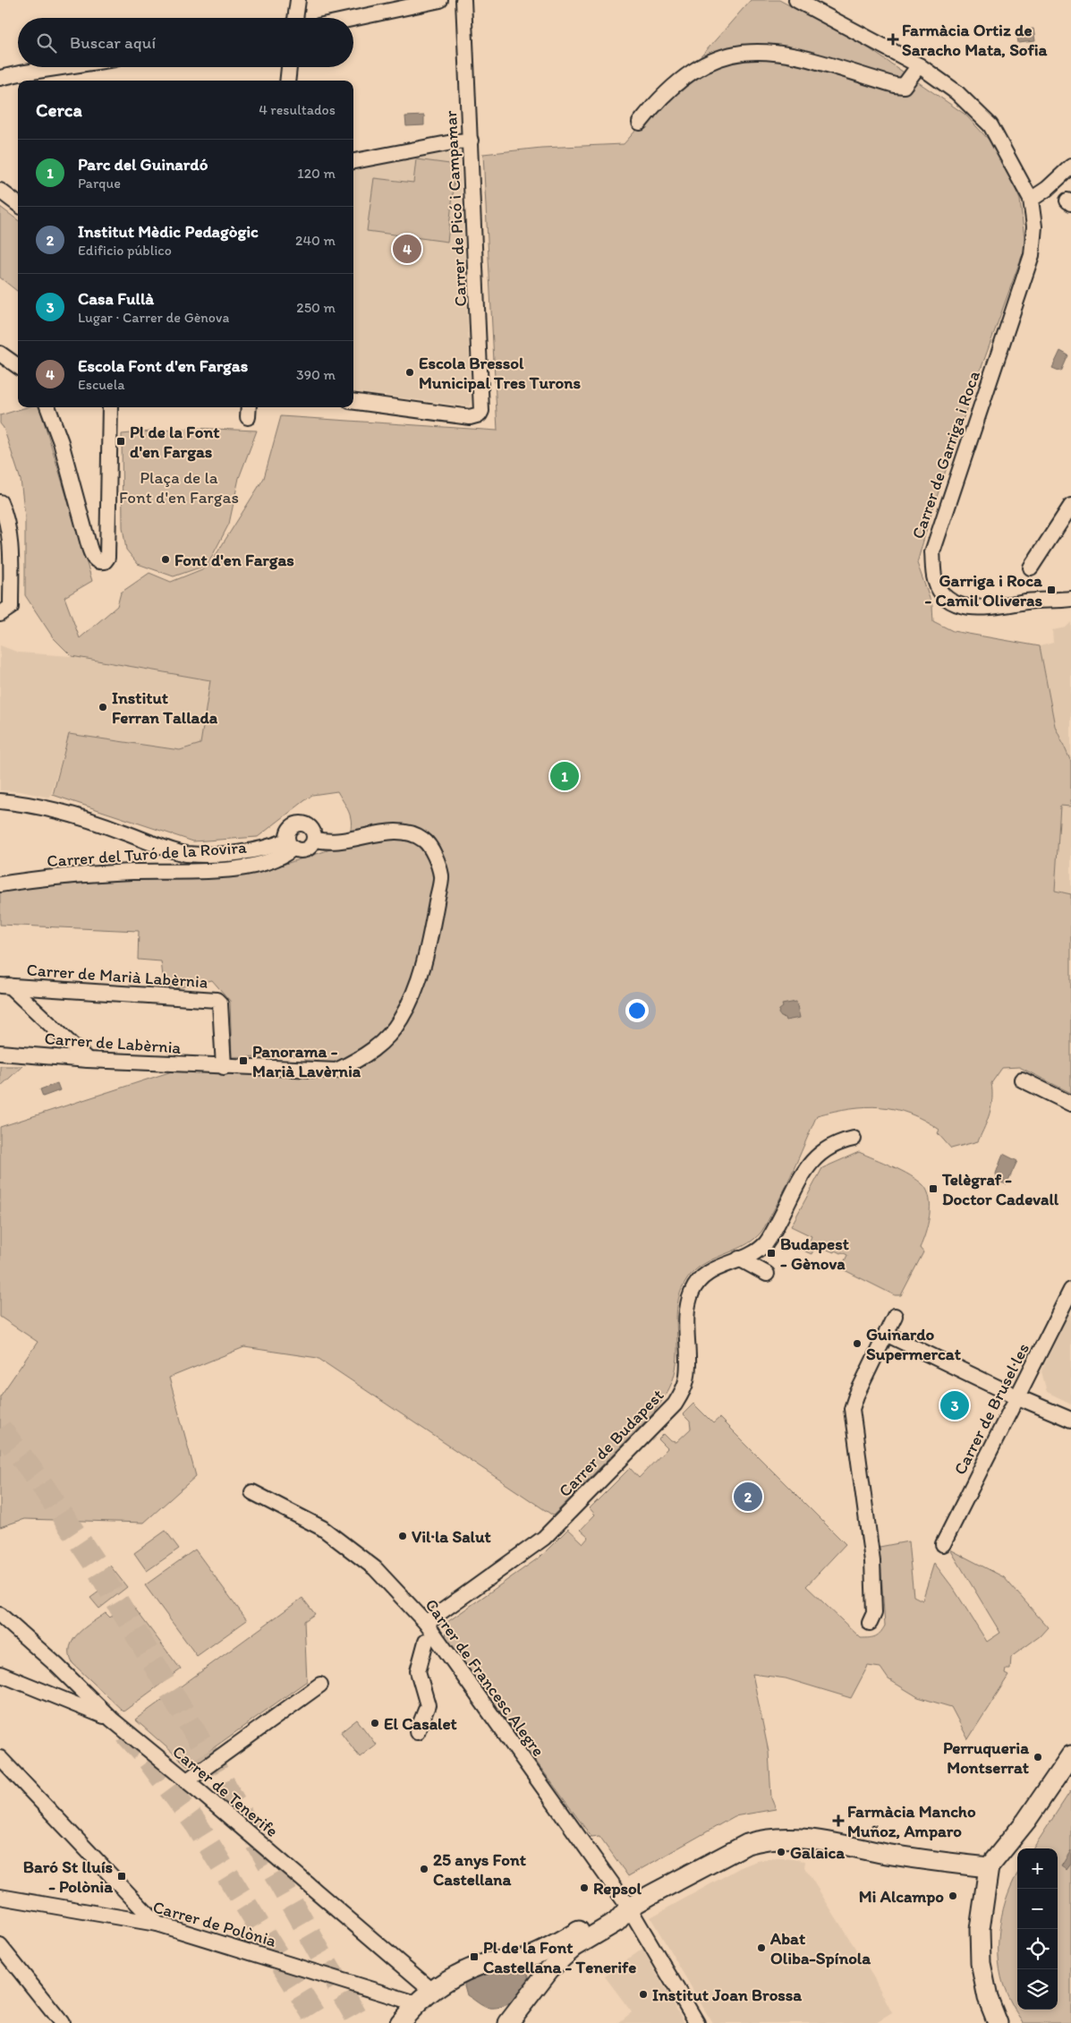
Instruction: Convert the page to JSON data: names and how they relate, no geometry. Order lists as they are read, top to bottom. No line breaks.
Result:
{"streets":{"street":["Carrer de Picó i Campamar","Carrer de Garriga i Roca","Carrer del Turó de la Rovira","Carrer de Marià Labèrnia","Carrer de Labèrnia","Carrer de Brusel·les","Carrer de Budapest","Carrer de Francesc Alegre","Carrer de Tenerife","Carrer de Polònia"]},"crossings":[["Carrer del Turó de la Rovira","Carrer de Labèrnia"],["Carrer de Marià Labèrnia","Carrer de Labèrnia"],["Carrer de Budapest","Carrer de Francesc Alegre"]],"parks":["Plaça de la Font d'en Fargas"],"places":{"health":["Farmàcia Ortiz de Saracho Mata, Sofia","Farmàcia Mancho Muñoz, Amparo"],"other":["Escola Bressol Municipal Tres Turons","Font d'en Fargas","Institut Ferran Tallada","Guinardo Supermercat","Vil·la Salut","El Casalet","Perruqueria Montserrat","Galaica","25 anys Font Castellana","Repsol","Mi Alcampo","Abat Oliba-Spínola","Institut Joan Brossa"],"transit":["Pl de la Font d'en Fargas","Garriga i Roca - Camil Oliveras","Panorama - Marià Lavèrnia","Telègraf - Doctor Cadevall","Budapest - Gènova","Baró St lluís - Polònia","Pl de la Font Castellana - Tenerife"]},"page":{"search":"Buscar aquí","heading":["Cerca","4 resultados"],"list":[{"mark":"1","name":"Parc del Guinardó","note":"Parque","value":"120 m"},{"mark":"2","name":"Institut Mèdic Pedagògic","note":"Edificio público","value":"240 m"},{"mark":"3","name":"Casa Fullà","note":"Lugar · Carrer de Gènova","value":"250 m"},{"mark":"4","name":"Escola Font d'en Fargas","note":"Escuela","value":"390 m"}],"pins":["4","1","3","2"],"map_buttons":["+","−"]}}
